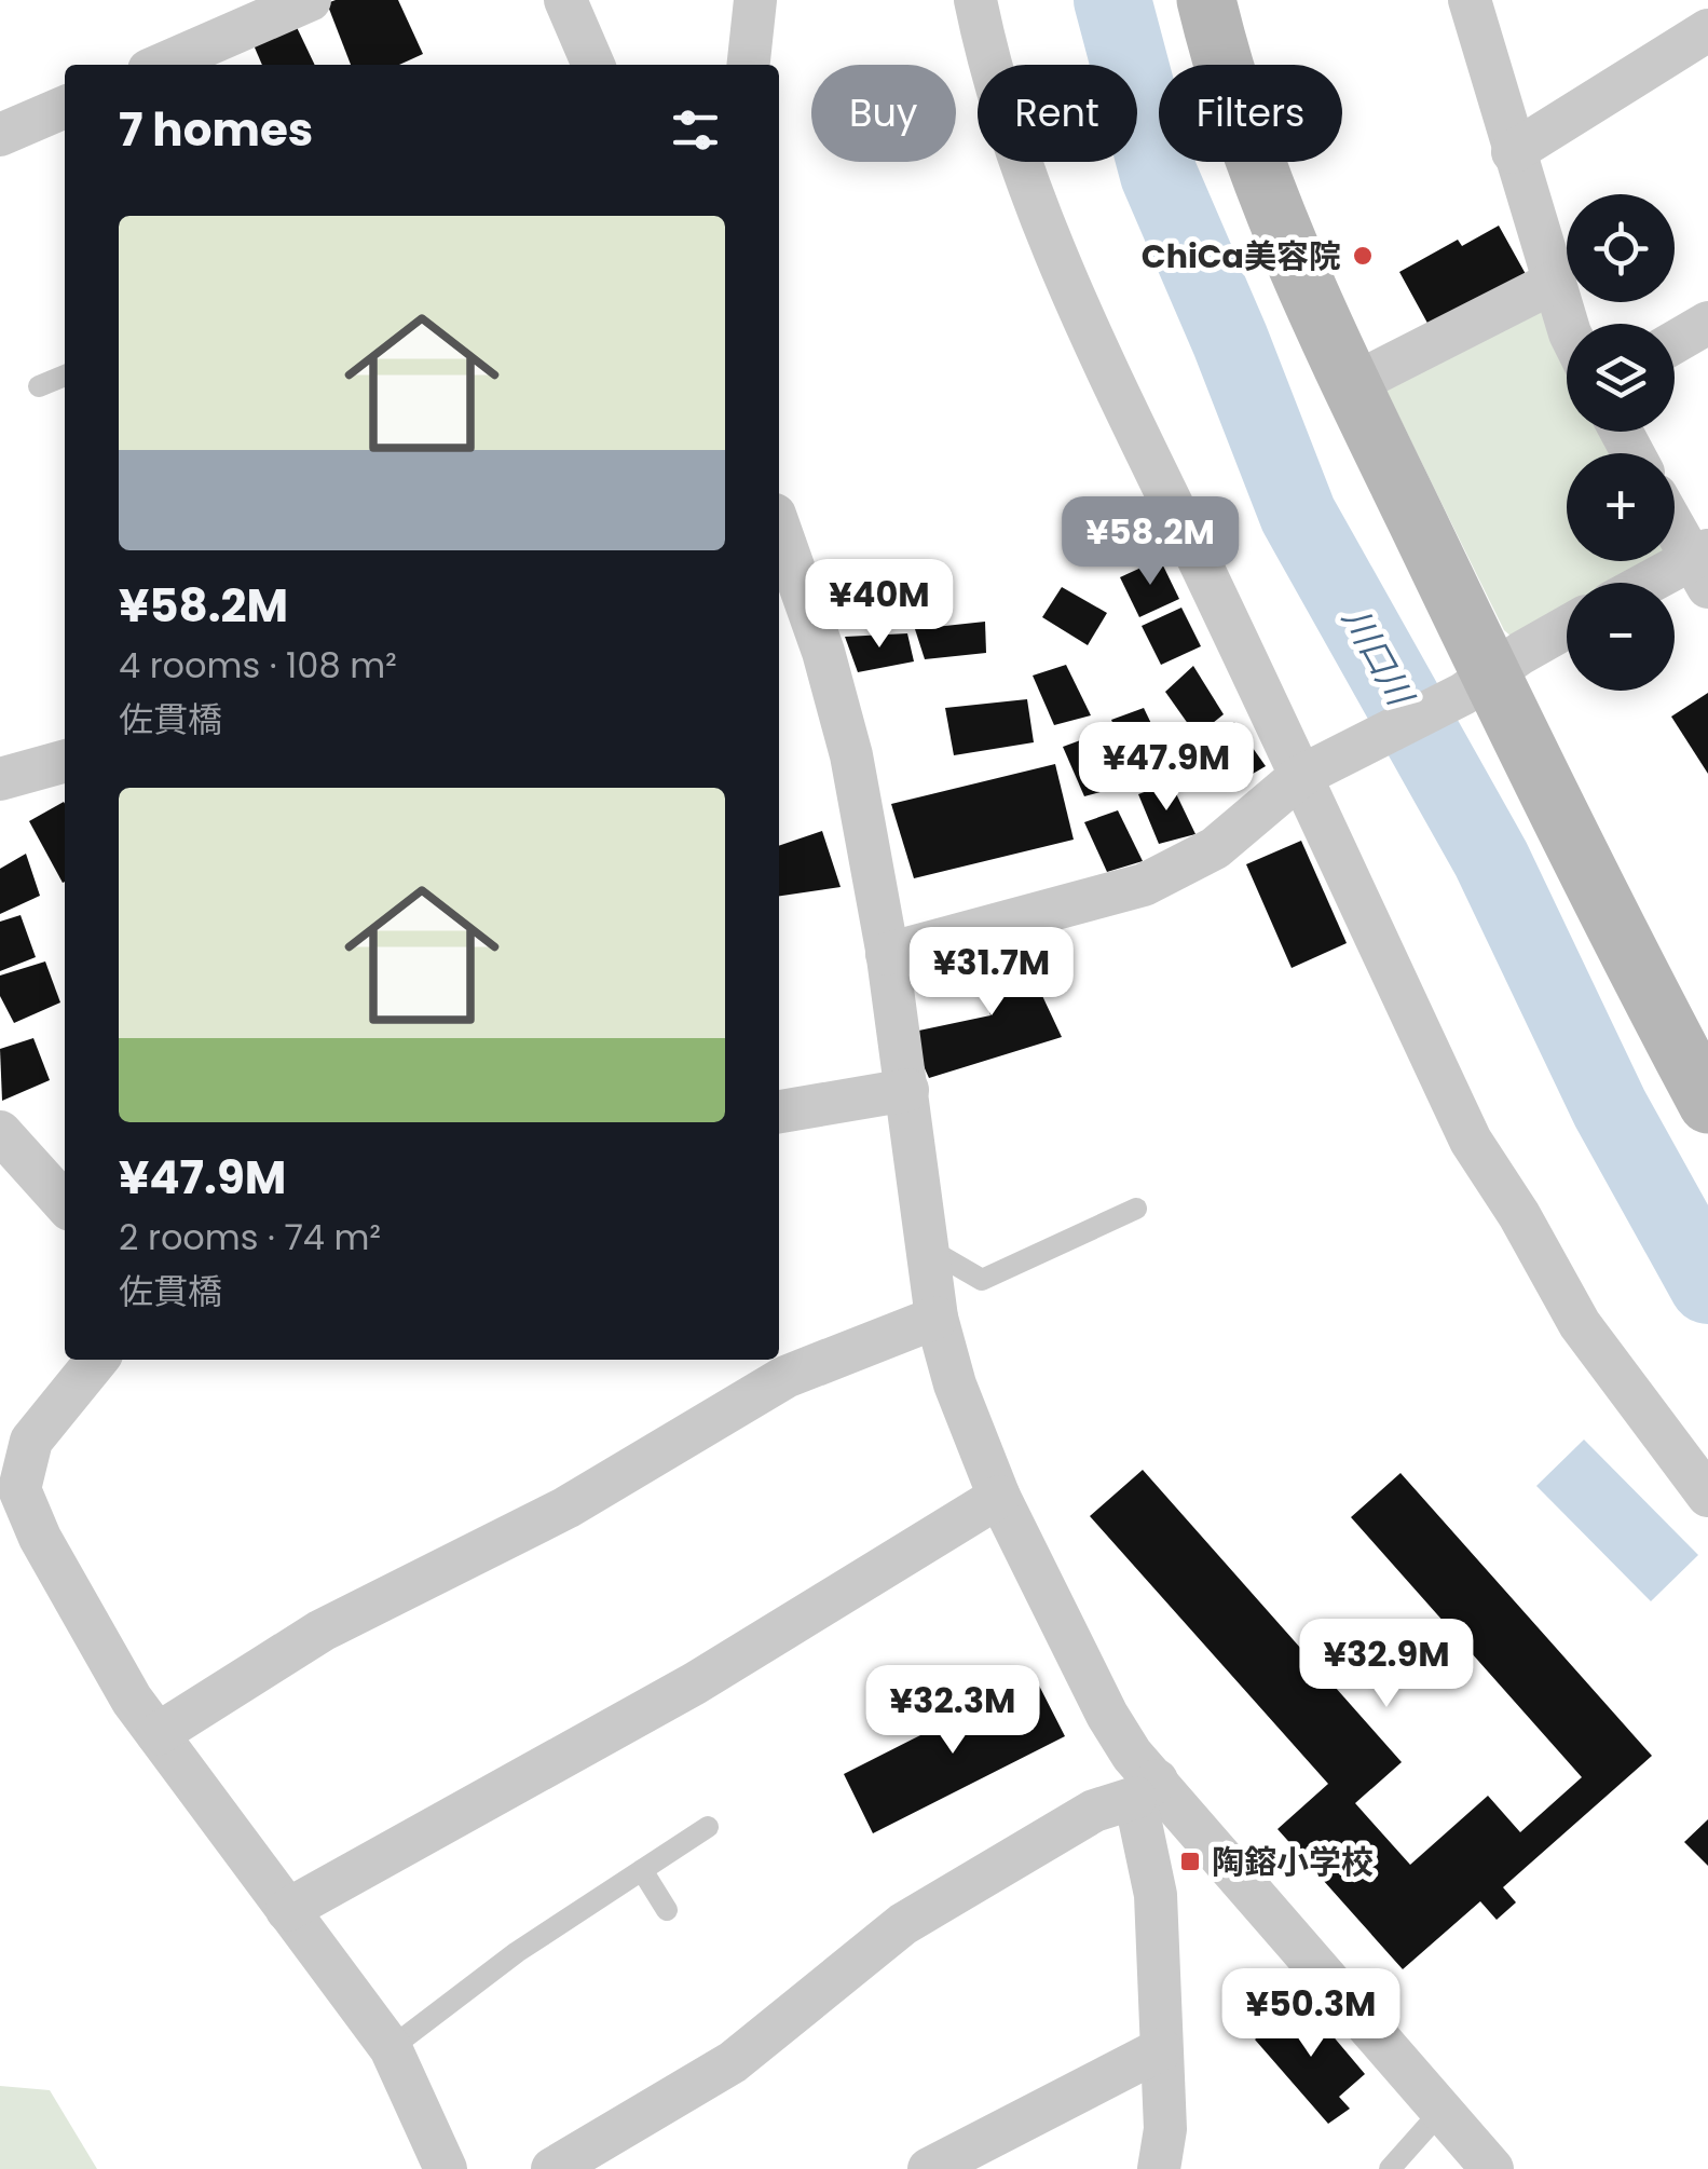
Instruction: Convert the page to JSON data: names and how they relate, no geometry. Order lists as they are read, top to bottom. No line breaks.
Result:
{"water":["川口川"],"places":{"other":["ChiCa美容院"],"transit":["陶鎔小学校"]},"page":{"chip":["Buy","Rent","Filters"],"heading":"7 homes","map_buttons":["+","−"],"list":[{"name":"¥58.2M","note":"4 rooms · 108 m² · 佐貫橋"},{"name":"¥47.9M","note":"2 rooms · 74 m² · 佐貫橋"}],"price":["¥58.2M","¥40M","¥47.9M","¥31.7M","¥32.9M","¥32.3M","¥50.3M"]}}
